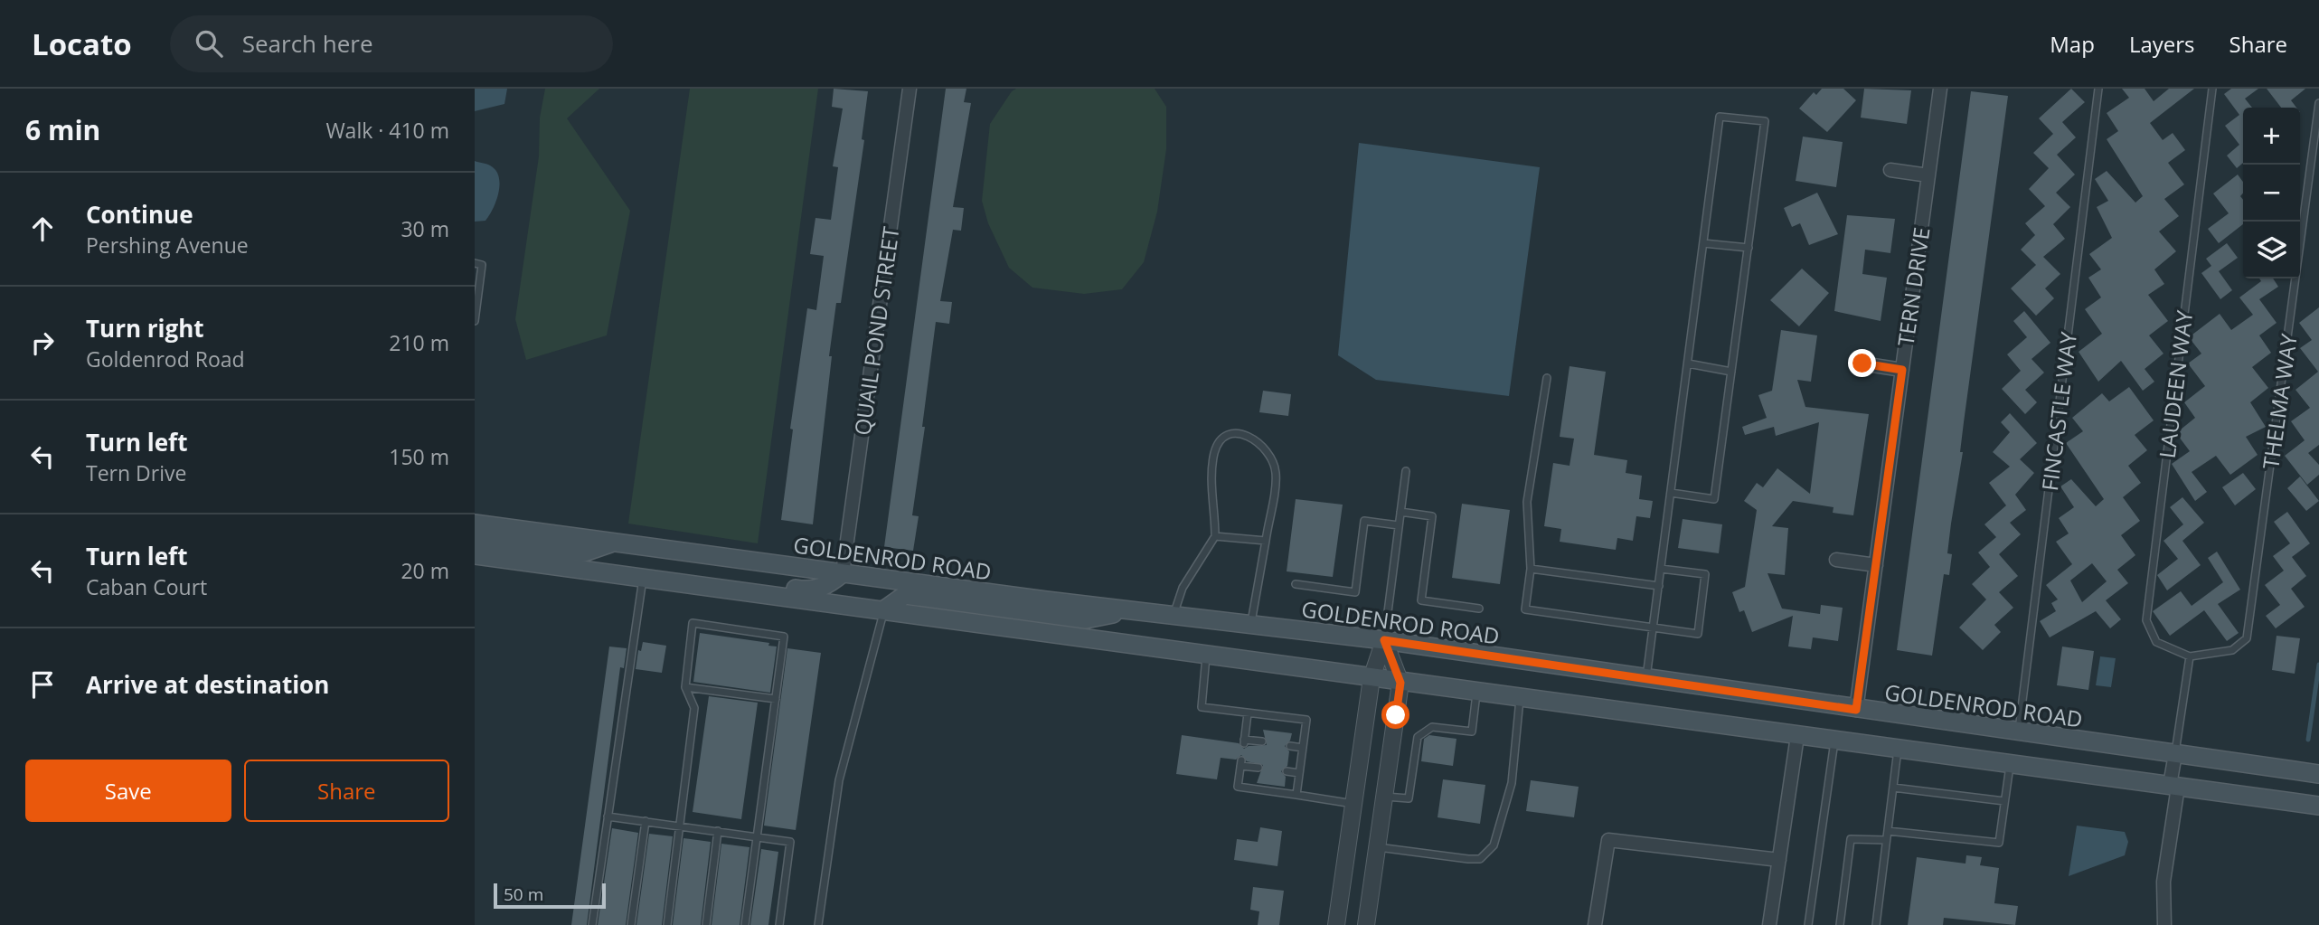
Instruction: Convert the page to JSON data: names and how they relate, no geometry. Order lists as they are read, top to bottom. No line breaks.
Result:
{"streets":{"main road":["GOLDENROD ROAD"],"street":["TERN DRIVE","QUAIL POND STREET"],"lane":["LAUDEEN WAY","THELMA WAY","FINCASTLE WAY"]},"crossings":[["TERN DRIVE","GOLDENROD ROAD"],["QUAIL POND STREET","GOLDENROD ROAD"],["LAUDEEN WAY","THELMA WAY"],["FINCASTLE WAY","GOLDENROD ROAD"]],"scale_bar":"50 m","page":{"header":"Locato","search":"Search here","nav":["Map","Layers","Share"],"heading":["6 min","Walk · 410 m"],"map_buttons":["+","−"],"list":[["Continue","Pershing Avenue","30 m"],["Turn right","Goldenrod Road","210 m"],["Turn left","Tern Drive","150 m"],["Turn left","Caban Court","20 m"],"Arrive at destination"],"buttons":["Save","Share"],"scale":"50 m"}}
